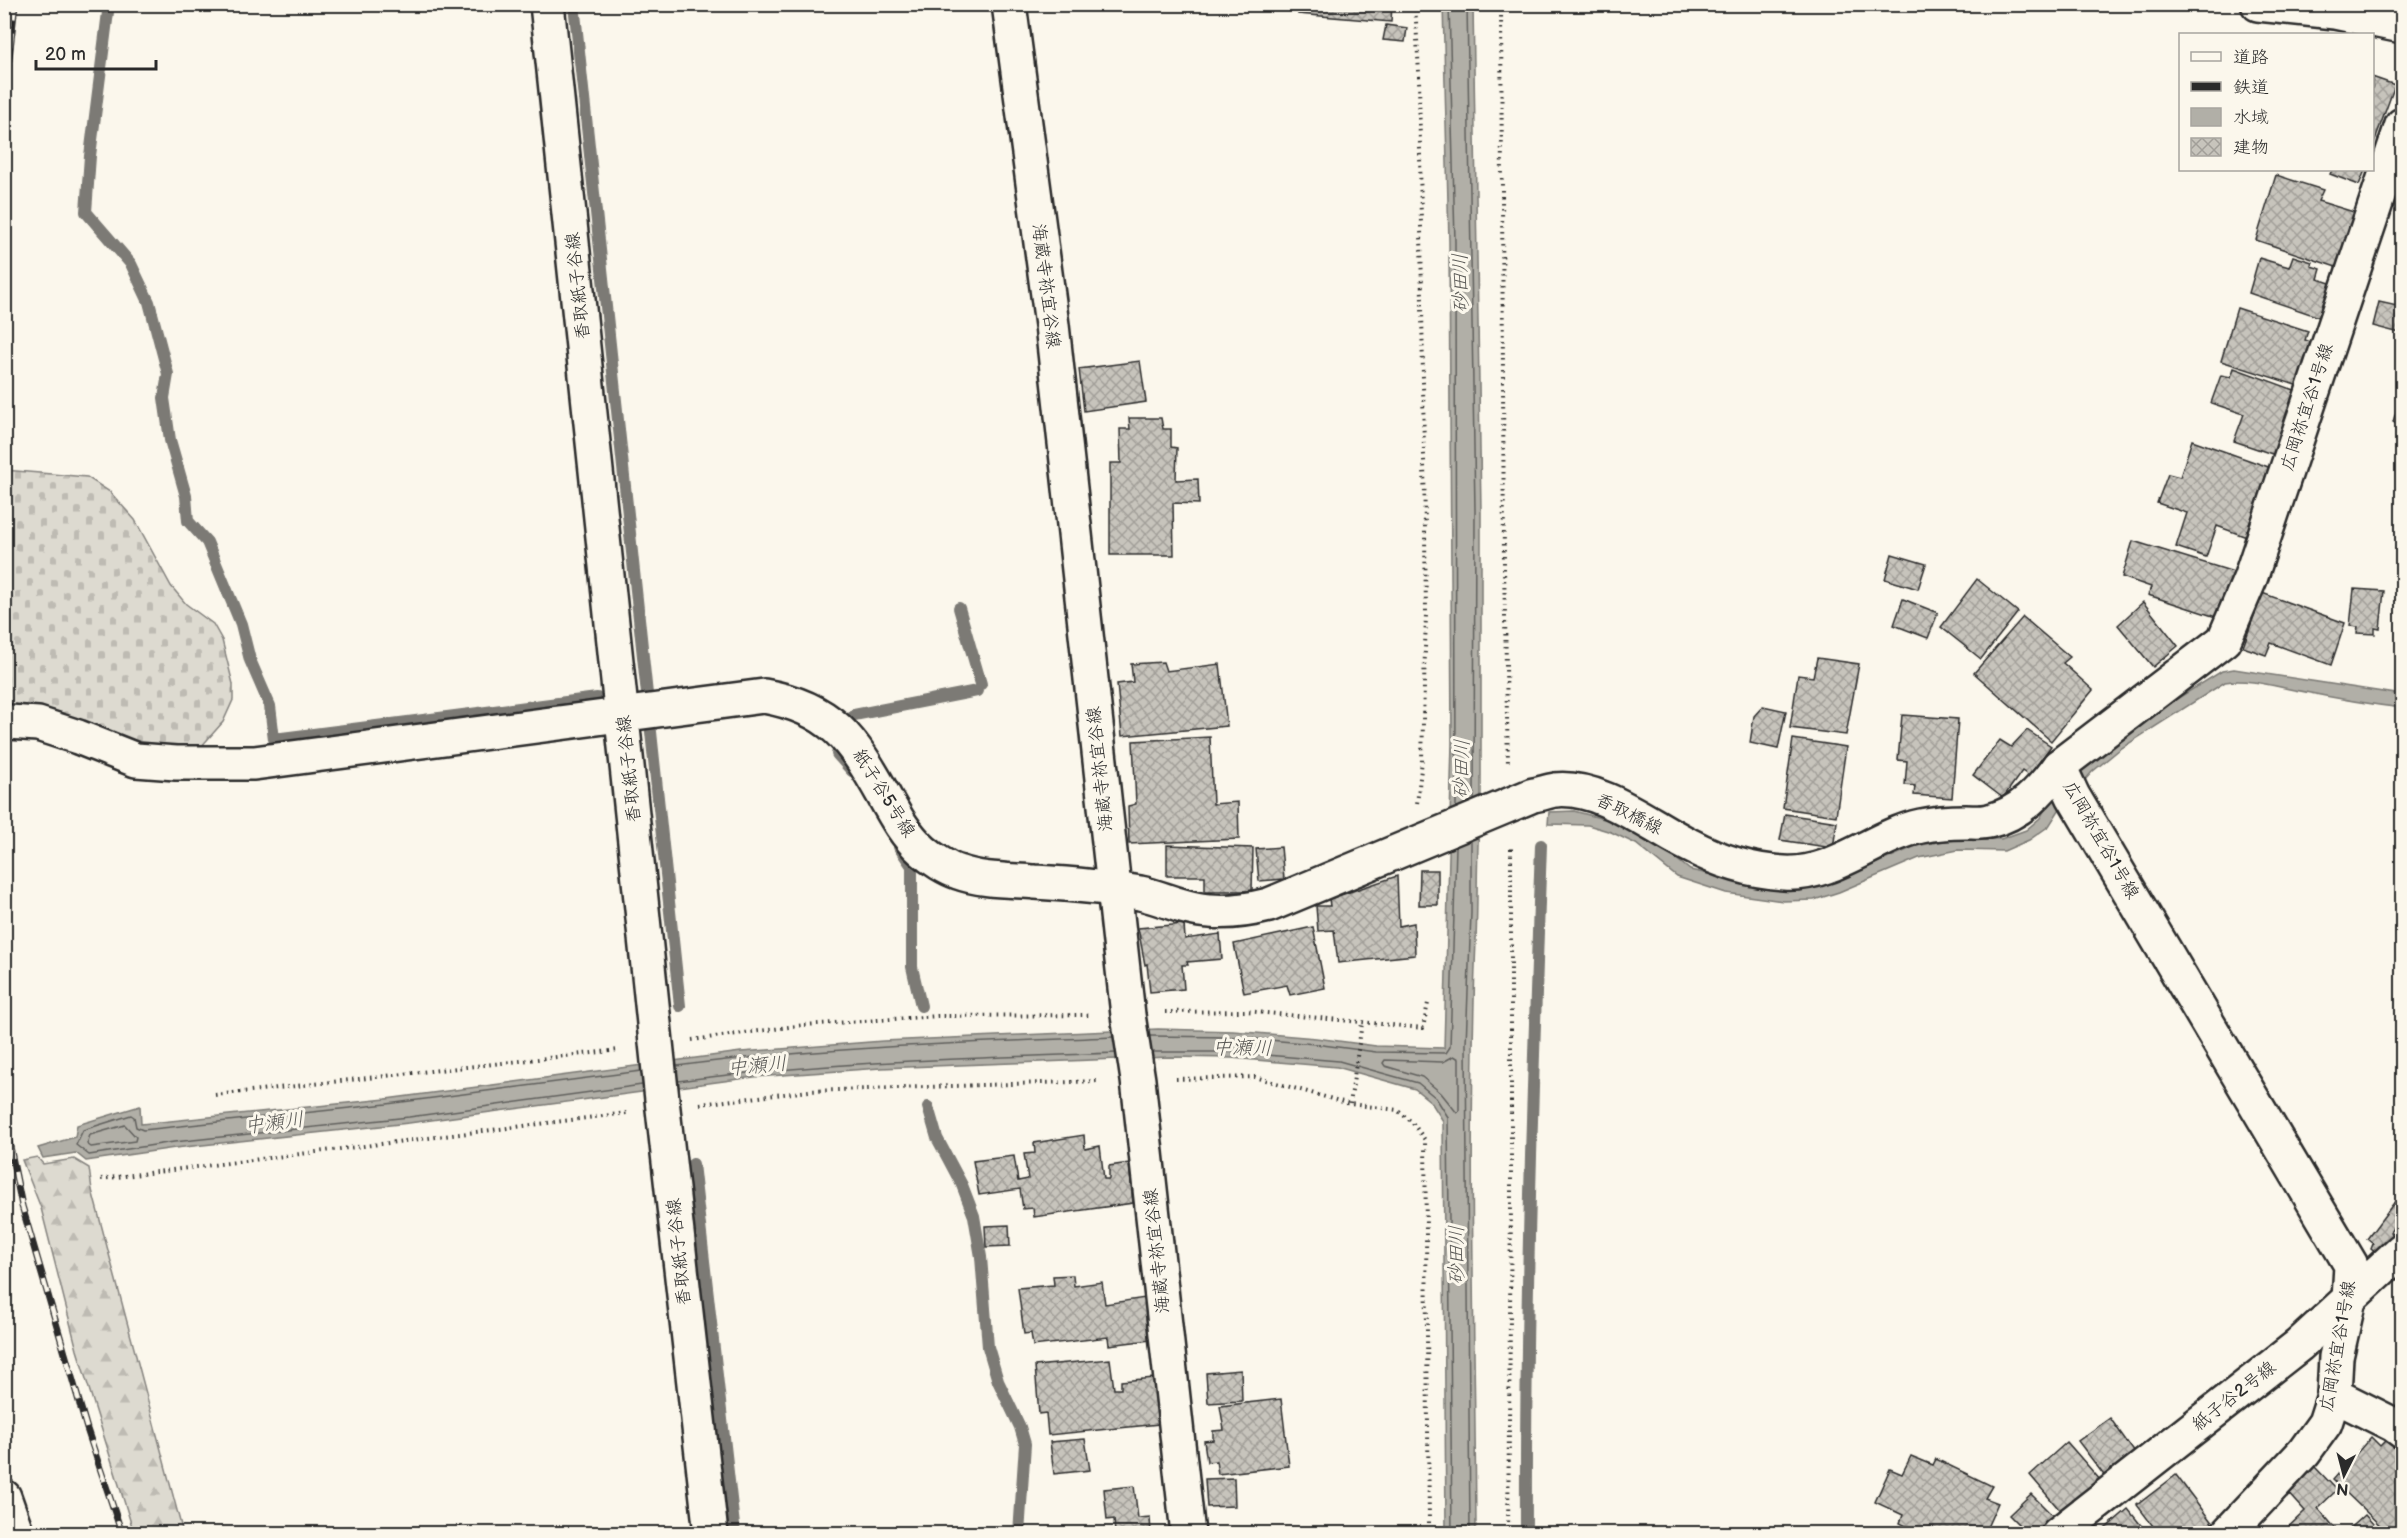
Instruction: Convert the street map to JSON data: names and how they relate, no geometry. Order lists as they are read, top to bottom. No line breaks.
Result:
{"streets":{"street":["香取紙子谷線","海蔵寺祢宜谷線","広岡祢宜谷1号線","紙子谷5号線","香取橋線","紙子谷2号線"]},"crossings":[["香取紙子谷線","紙子谷5号線"],["海蔵寺祢宜谷線","紙子谷5号線"],["海蔵寺祢宜谷線","香取橋線"],["広岡祢宜谷1号線","香取橋線"],["広岡祢宜谷1号線","紙子谷2号線"],["紙子谷5号線","香取橋線"]],"water":["砂田川","中瀬川"],"legend":["道路","鉄道","水域","建物"],"scale_bar":"20 m","north":"bottom"}
